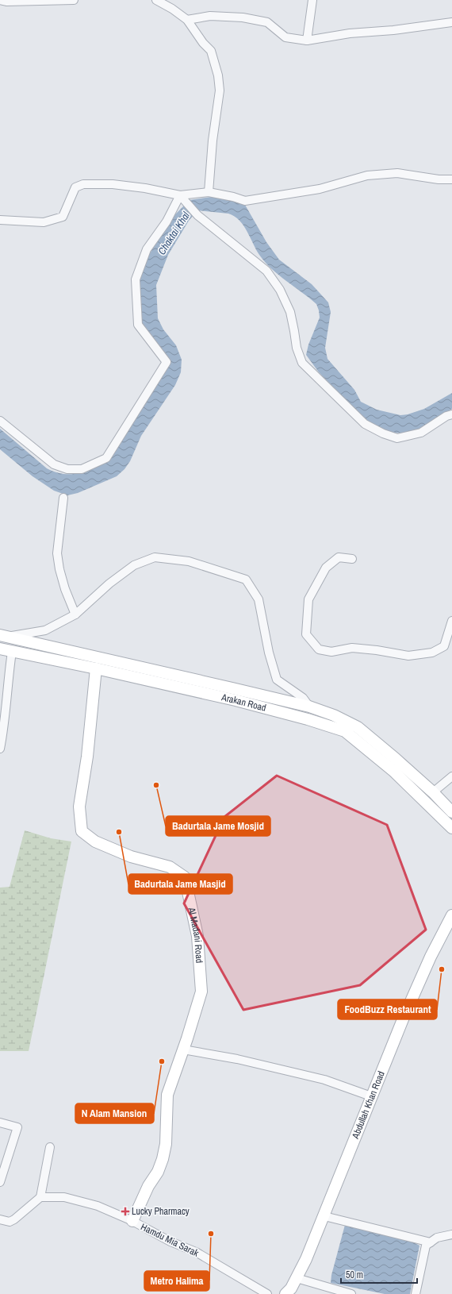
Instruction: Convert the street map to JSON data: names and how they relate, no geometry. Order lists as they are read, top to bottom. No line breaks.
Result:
{"streets":{"street":["Arakan Road","Al Madani Road","Abdullah Khan Road","Hamdu Mia Sarak"]},"crossings":[["Arakan Road","Al Madani Road"],["Al Madani Road","Hamdu Mia Sarak"]],"water":["Chaktai Khal"],"places":{"other":["Badurtala Jame Mosjid","Badurtala Jame Masjid","FoodBuzz Restaurant","N Alam Mansion","Metro Halima"],"health":["Lucky Pharmacy"]},"scale_bar":"50 m"}
